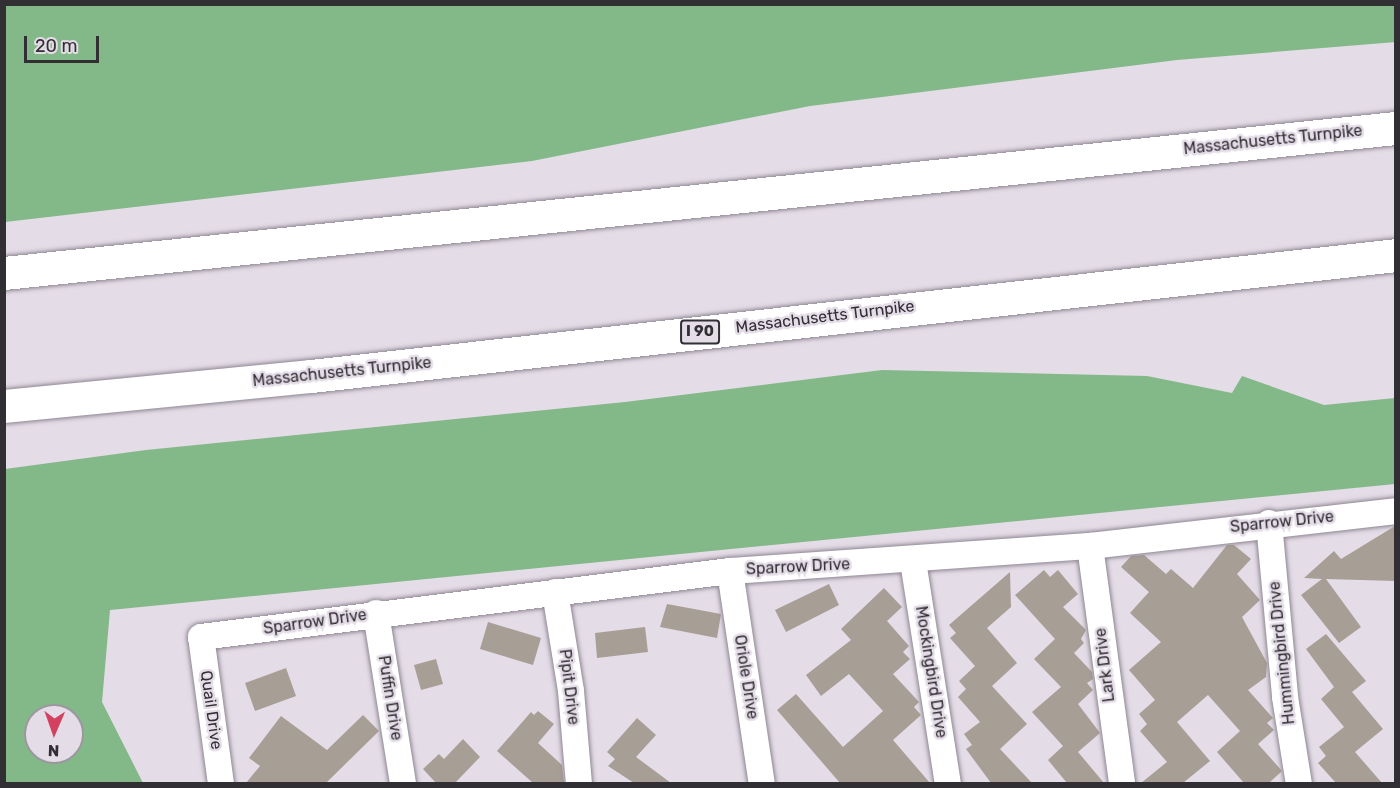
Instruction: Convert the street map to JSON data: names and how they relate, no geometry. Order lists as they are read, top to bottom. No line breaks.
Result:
{"streets":{"highway":["Massachusetts Turnpike","I 90"],"street":["Sparrow Drive","Hummingbird Drive","Lark Drive","Mockingbird Drive","Oriole Drive","Pipit Drive","Puffin Drive","Quail Drive"]},"crossings":[["Sparrow Drive","Hummingbird Drive"],["Sparrow Drive","Lark Drive"],["Sparrow Drive","Mockingbird Drive"],["Sparrow Drive","Oriole Drive"],["Sparrow Drive","Pipit Drive"],["Sparrow Drive","Puffin Drive"],["Sparrow Drive","Quail Drive"]],"scale_bar":"20 m","north":"bottom"}
